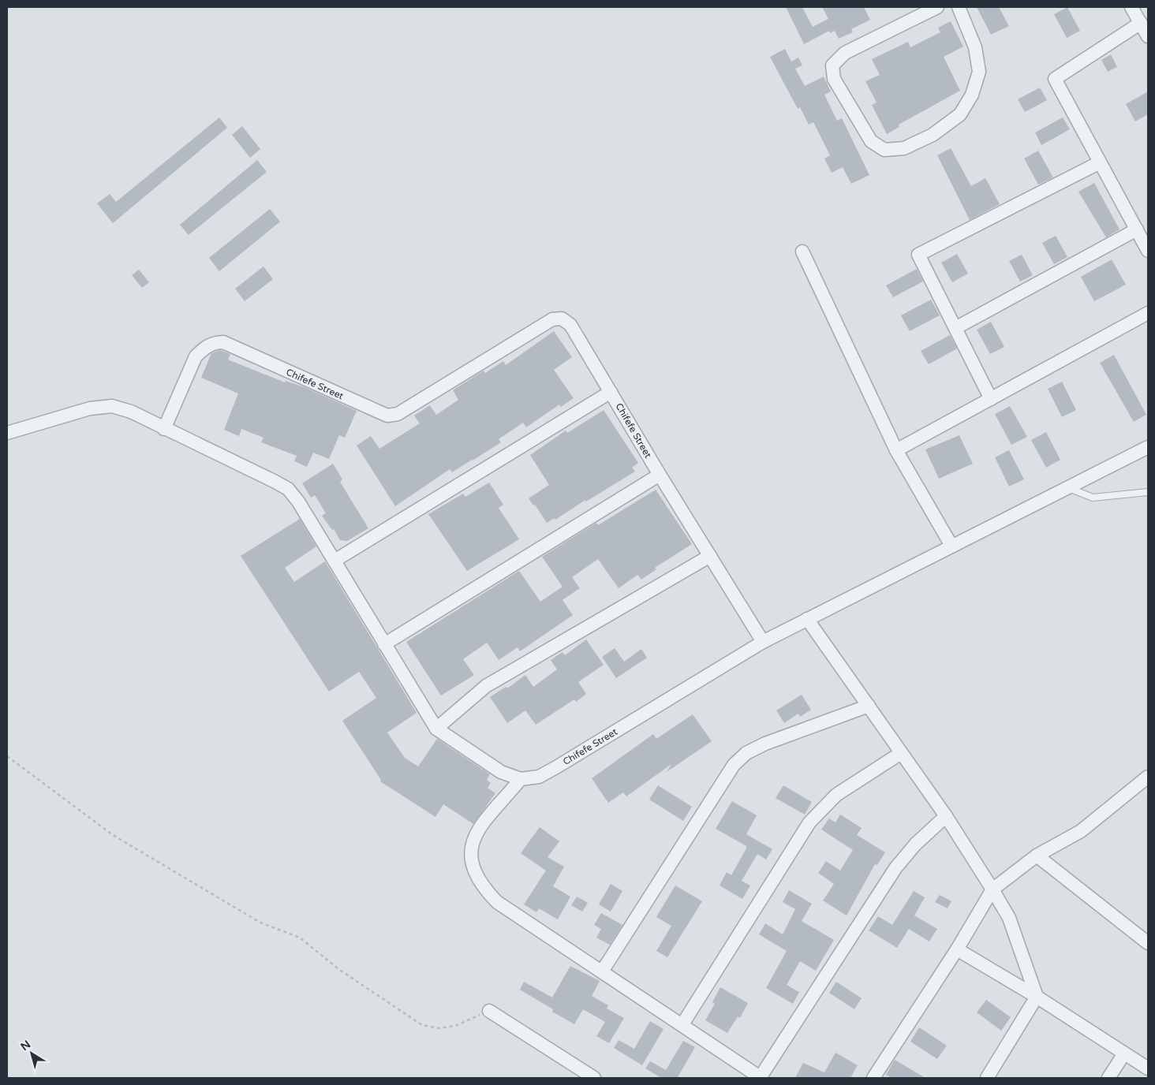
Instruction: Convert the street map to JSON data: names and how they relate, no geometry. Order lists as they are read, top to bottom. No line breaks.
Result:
{"streets":{"street":["Chifefe Street"]},"north":"top left"}
